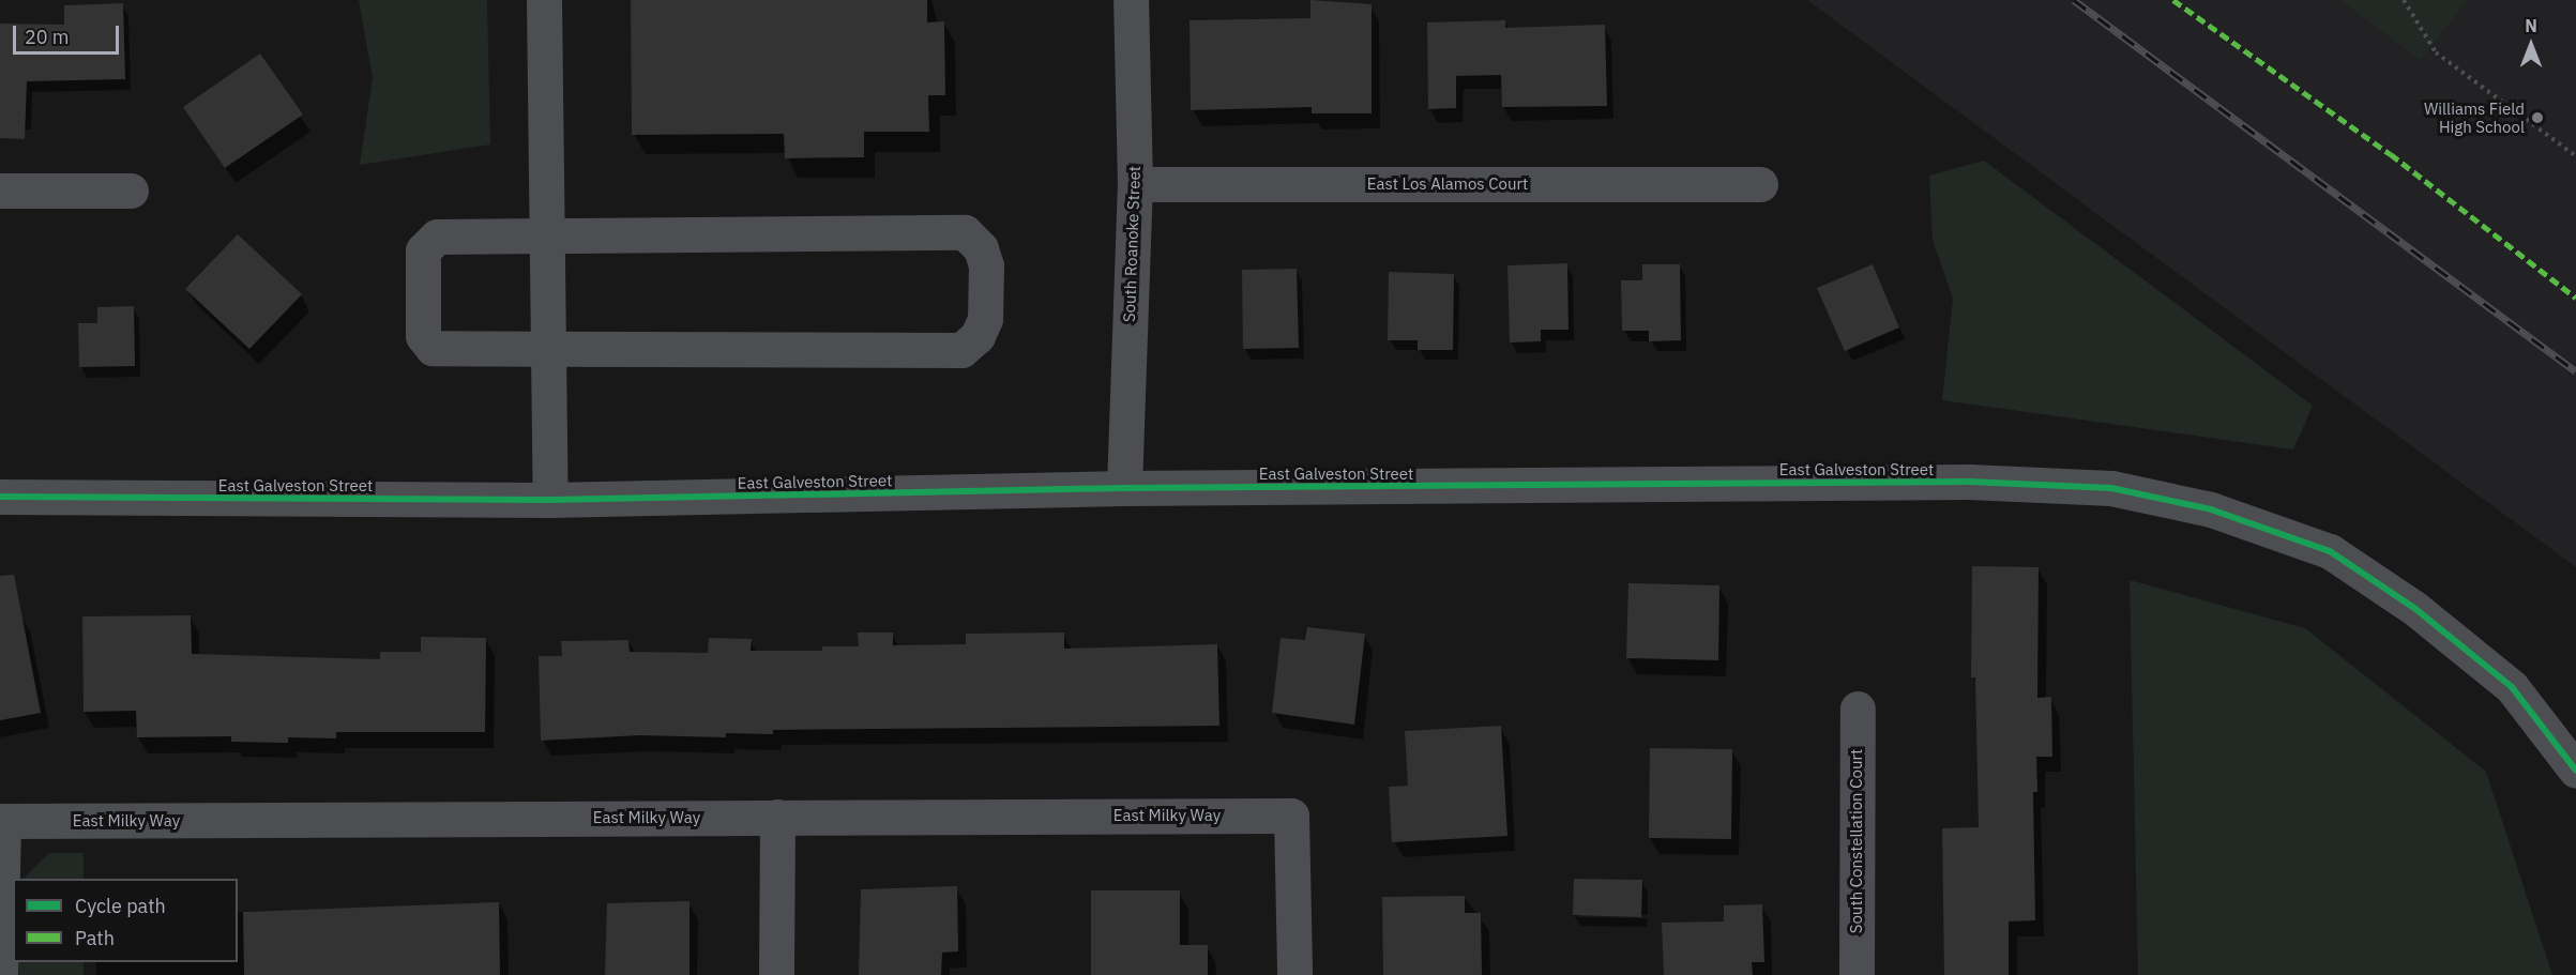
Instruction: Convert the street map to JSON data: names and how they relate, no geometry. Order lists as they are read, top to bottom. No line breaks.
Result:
{"streets":{"street":["East Los Alamos Court","South Roanoke Street","East Galveston Street","East Milky Way","South Constellation Court"]},"crossings":[["East Los Alamos Court","South Roanoke Street"],["South Roanoke Street","East Galveston Street"]],"places":["Williams Field High School"],"legend":["Cycle path","Path"],"scale_bar":"20 m","north":"top"}
